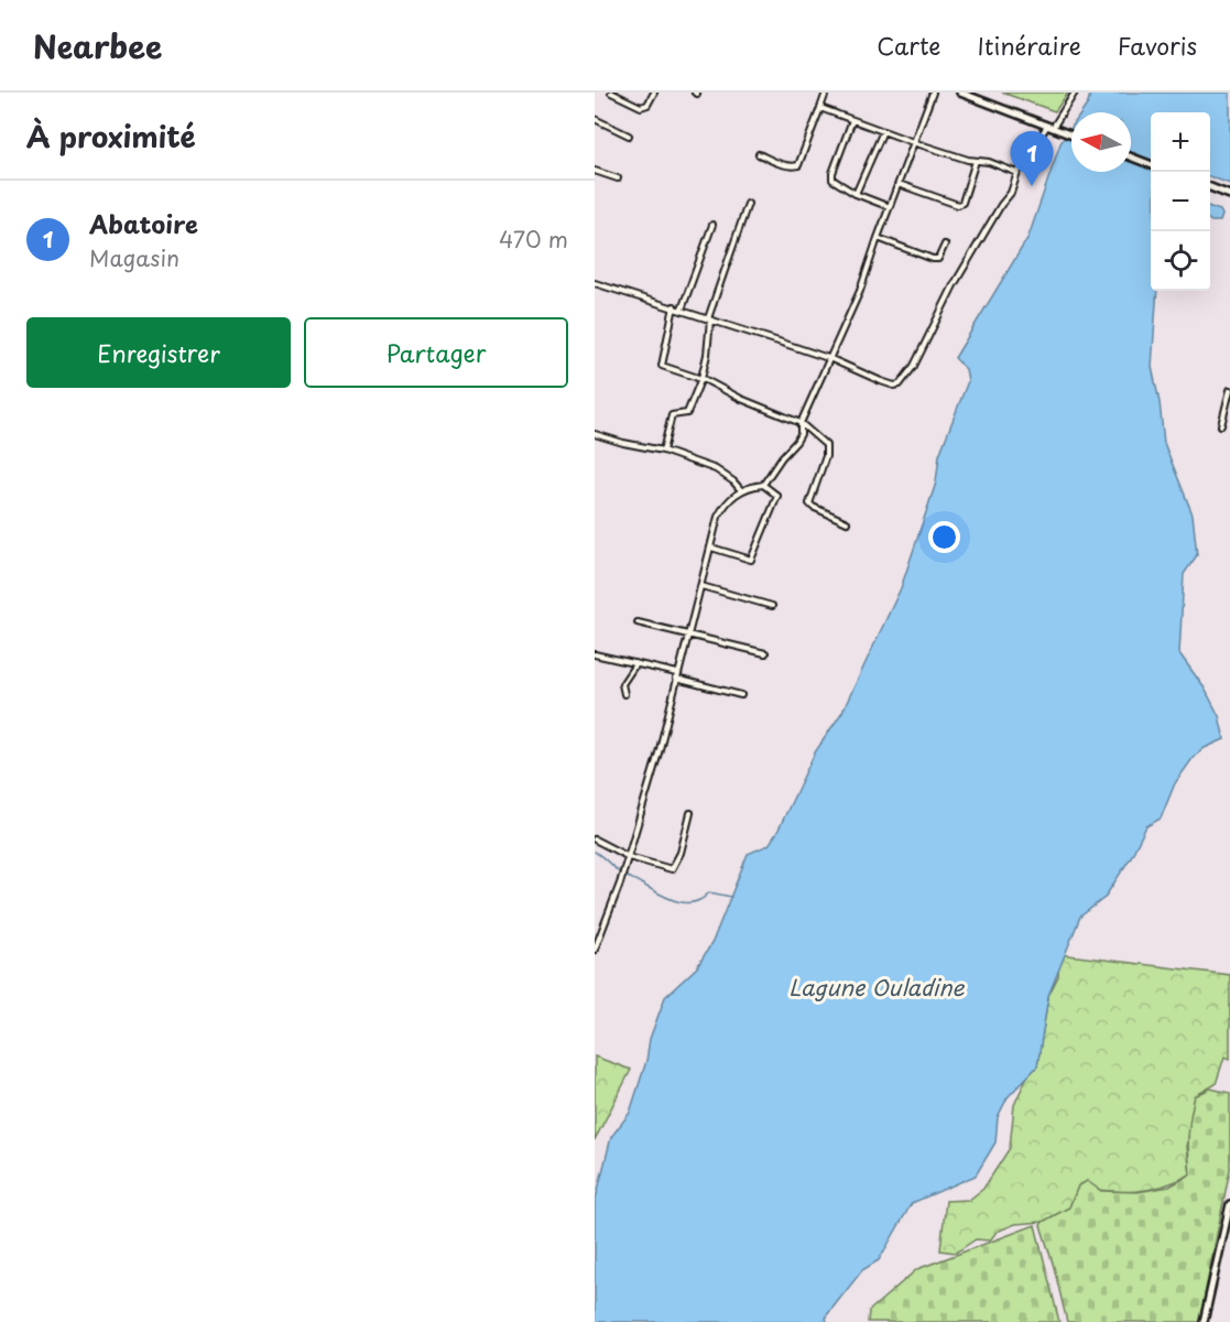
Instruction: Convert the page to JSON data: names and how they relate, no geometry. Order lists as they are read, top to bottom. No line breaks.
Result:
{"water":["Lagune Ouladine"],"north":"left","page":{"header":"Nearbee","nav":["Carte","Itinéraire","Favoris"],"heading":"À proximité","map_buttons":["+","−"],"pins":"1","list":[{"mark":"1","name":"Abatoire","note":"Magasin","value":"470 m"}],"buttons":["Enregistrer","Partager"]}}
